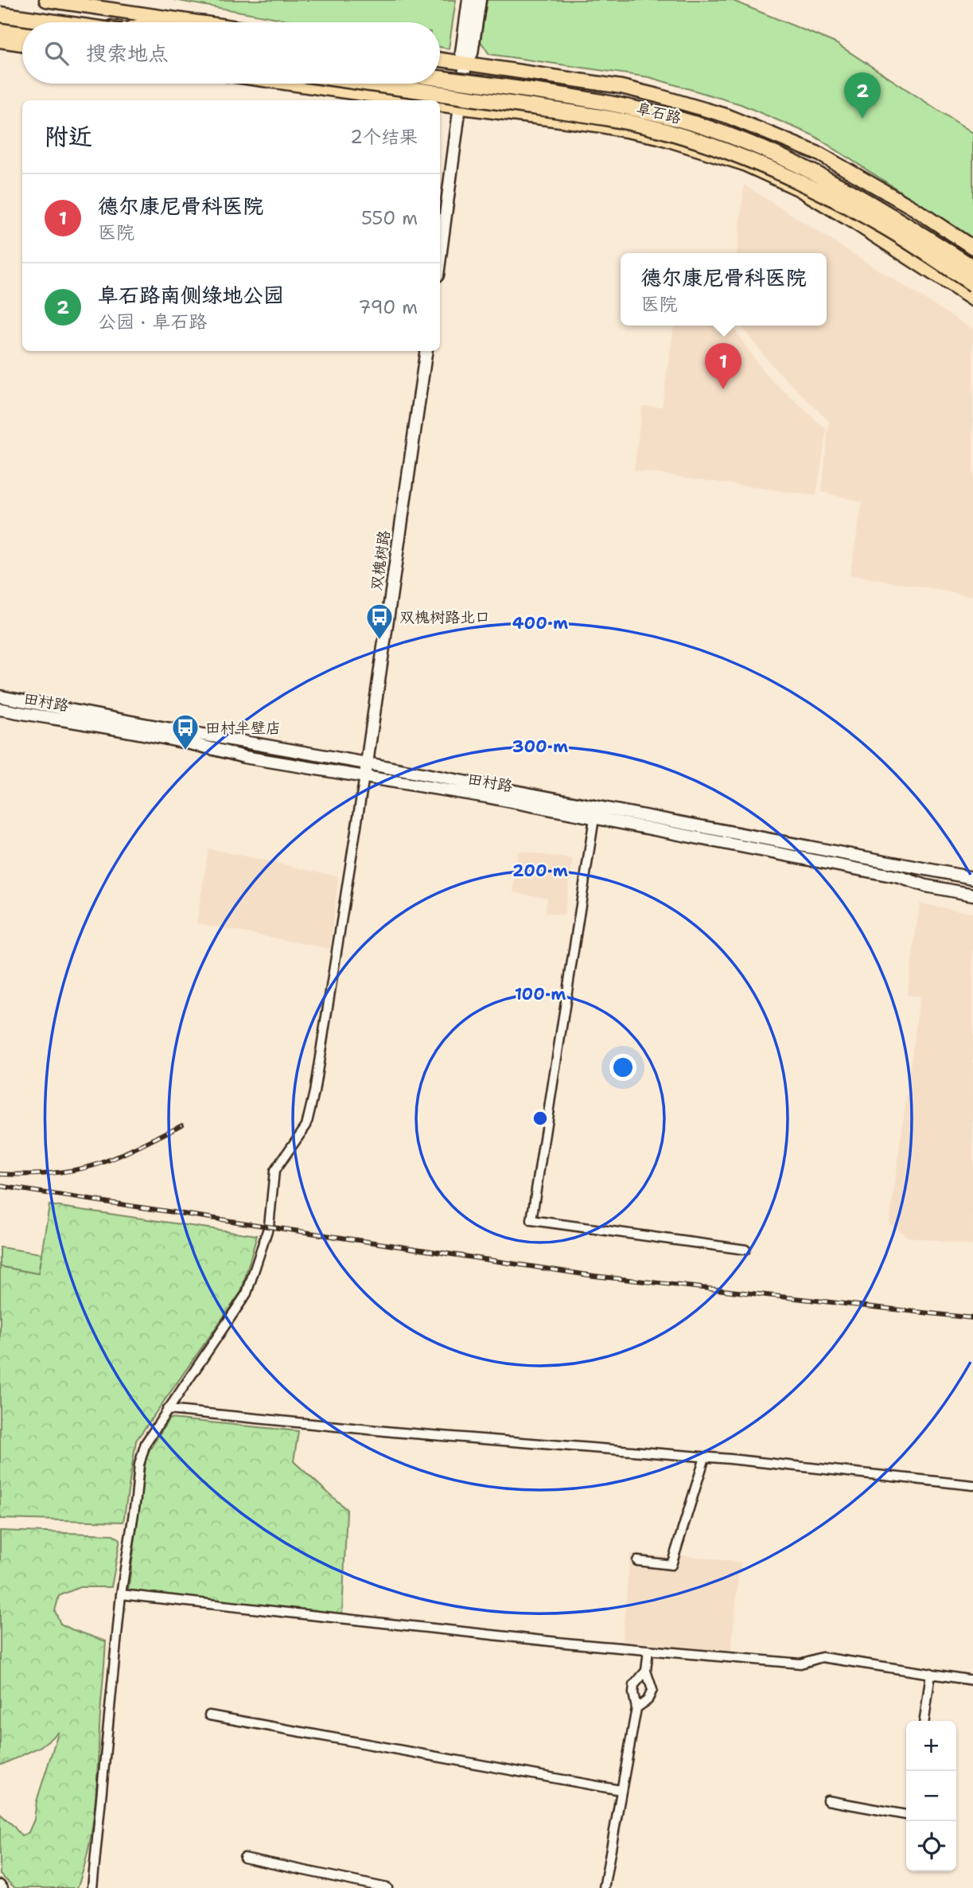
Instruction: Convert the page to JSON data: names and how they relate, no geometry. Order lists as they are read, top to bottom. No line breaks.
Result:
{"streets":{"highway":["阜石路"],"main road":["双槐树路","田村路"]},"crossings":[["双槐树路","田村路"]],"places":{"bus stop":["双槐树路北口","田村半壁店"]},"page":{"search":"搜索地点","pins":["2","1"],"heading":["附近","2个结果"],"list":[{"mark":"1","name":"德尔康尼骨科医院","note":"医院","value":"550 m"},{"mark":"2","name":"阜石路南侧绿地公园","note":"公园 · 阜石路","value":"790 m"}],"popup":["德尔康尼骨科医院","医院"],"map_buttons":["+","−"]},"rings":["400 m","300 m","200 m","100 m"]}
